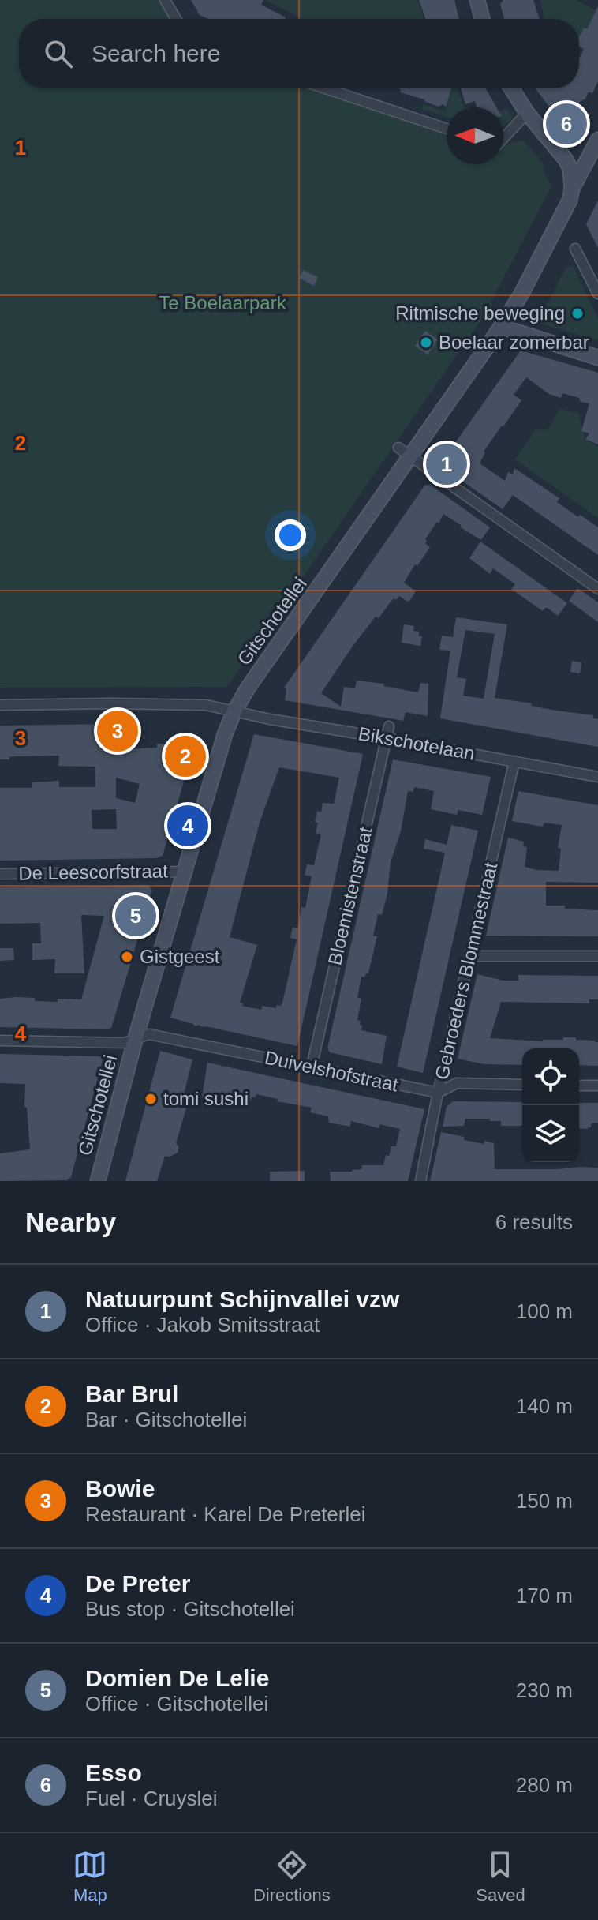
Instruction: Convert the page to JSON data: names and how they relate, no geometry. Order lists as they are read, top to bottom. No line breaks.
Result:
{"streets":{"street":["Gitschotellei","Bikschotelaan","De Leescorfstraat","Bloemistenstraat","Gebroeders Blommestraat","Duivelshofstraat"]},"crossings":[["Gitschotellei","Bikschotelaan"],["Gitschotellei","De Leescorfstraat"],["Gitschotellei","Duivelshofstraat"],["Bikschotelaan","Bloemistenstraat"],["Bikschotelaan","Gebroeders Blommestraat"],["Bloemistenstraat","Duivelshofstraat"],["Gebroeders Blommestraat","Duivelshofstraat"]],"parks":["Te Boelaarpark"],"places":["Ritmische beweging","Boelaar zomerbar","Gistgeest","tomi sushi"],"north":"left","page":{"search":"Search here","pins":["6","1","3","2","4","5"],"heading":["Nearby","6 results"],"list":[{"mark":"1","name":"Natuurpunt Schijnvallei vzw","note":"Office · Jakob Smitsstraat","value":"100 m"},{"mark":"2","name":"Bar Brul","note":"Bar · Gitschotellei","value":"140 m"},{"mark":"3","name":"Bowie","note":"Restaurant · Karel De Preterlei","value":"150 m"},{"mark":"4","name":"De Preter","note":"Bus stop · Gitschotellei","value":"170 m"},{"mark":"5","name":"Domien De Lelie","note":"Office · Gitschotellei","value":"230 m"},{"mark":"6","name":"Esso","note":"Fuel · Cruyslei","value":"280 m"}],"nav":["Map","Directions","Saved"]},"grid":{"rows":["1","2","3","4"]}}
